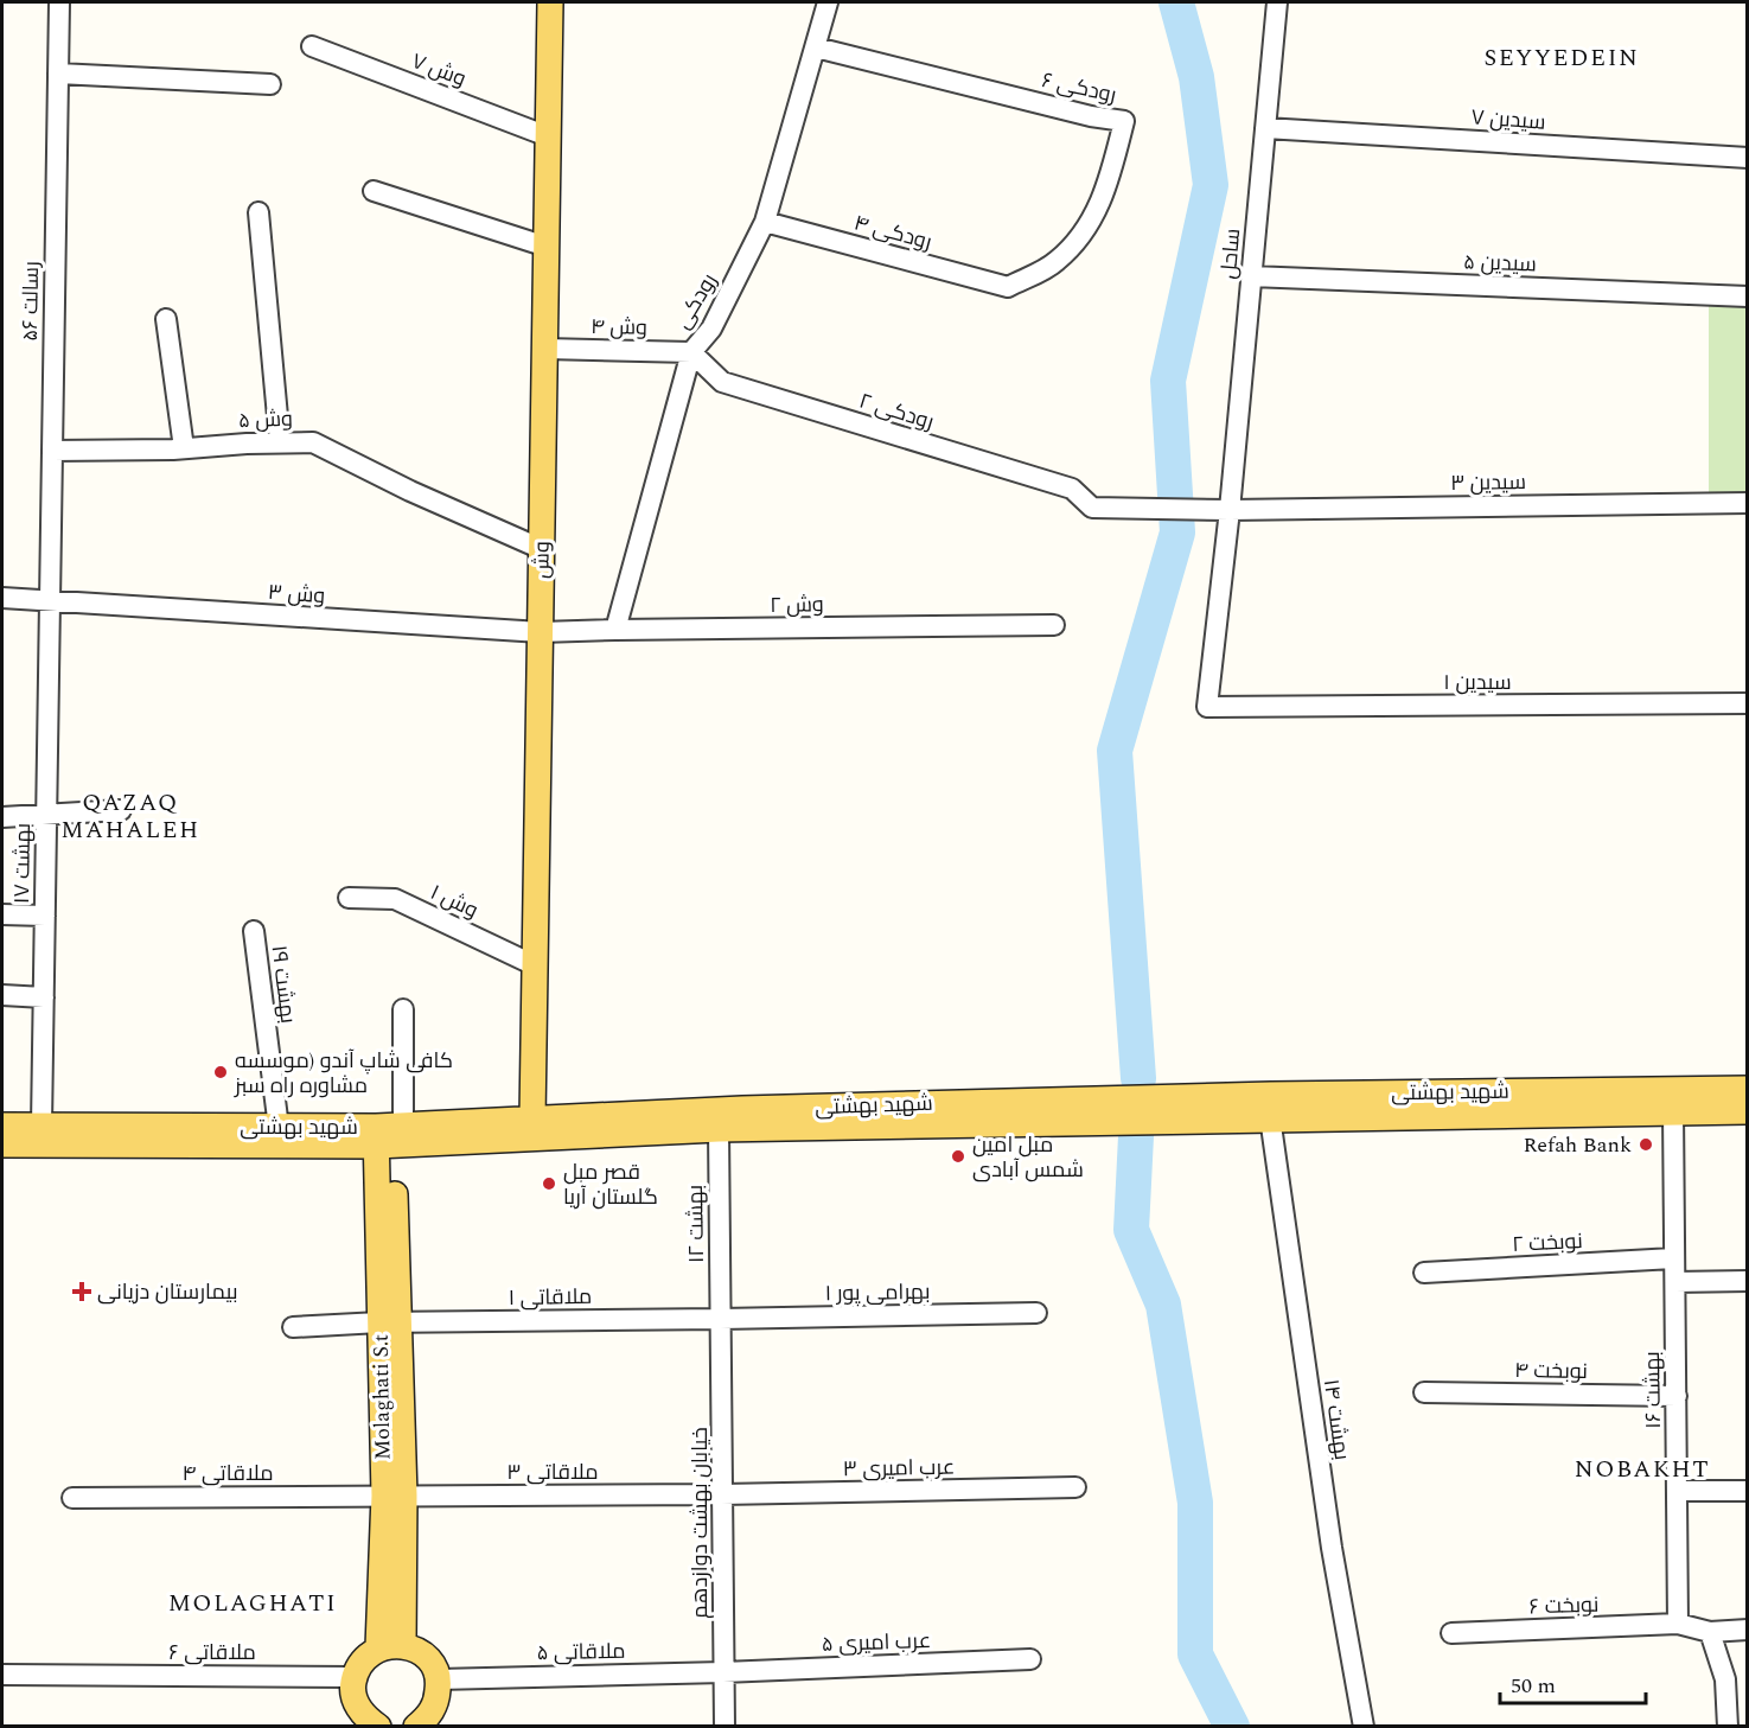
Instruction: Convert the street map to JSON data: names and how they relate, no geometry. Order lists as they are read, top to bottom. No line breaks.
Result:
{"streets":{"main road":["وش","شهید بهشتی","Molaghati S.t"],"street":["وش ۷","رودکی ۶","سیدین ۷","رودکی ۴","ساحل","سیدین ۵","۵۶ رسالت","رودکی","وش ۴","رودکی ۲","وش ۵","سیدین ۳","وش ۳","وش ۲","سیدین ۱","بهشت ۱۷","وش ۱","بهشت ۱۹","۱۲ بهشت","۲ نوبخت","۱ بهرامی پور","ملاقاتی ۱","۴ نوبخت","۱۶ بهشت","بهشت ۱۴","۳ عرب امیری","ملاقاتی ۳","ملاقاتی ۴","خیابان بهشت دوازدهم","نوبخت ۶","۵ عرب امیری","۶ ملاقاتی","ملاقاتی ۵"]},"crossings":[["وش ۷","وش"],["رودکی ۶","رودکی ۴"],["رودکی ۶","رودکی"],["سیدین ۷","ساحل"],["رودکی ۴","رودکی"],["ساحل","سیدین ۵"],["ساحل","سیدین ۳"],["ساحل","سیدین ۱"],["۵۶ رسالت","وش ۵"],["۵۶ رسالت","وش ۳"],["۵۶ رسالت","بهشت ۱۷"],["رودکی","وش ۴"],["رودکی","رودکی ۲"],["رودکی","وش ۲"],["وش ۴","رودکی ۲"],["وش ۴","وش"],["رودکی ۲","سیدین ۳"],["وش ۵","وش"],["وش","وش ۳"],["وش","وش ۲"],["وش","وش ۱"],["وش","شهید بهشتی"],["وش ۳","وش ۲"],["وش ۳","بهشت ۱۷"],["بهشت ۱۷","شهید بهشتی"],["بهشت ۱۹","شهید بهشتی"],["شهید بهشتی","۱۲ بهشت"],["شهید بهشتی","۱۶ بهشت"],["شهید بهشتی","Molaghati S.t"],["شهید بهشتی","بهشت ۱۴"],["۱۲ بهشت","۱ بهرامی پور"],["۱۲ بهشت","ملاقاتی ۱"],["۱۲ بهشت","خیابان بهشت دوازدهم"],["۲ نوبخت","۱۶ بهشت"],["۱ بهرامی پور","ملاقاتی ۱"],["۱ بهرامی پور","خیابان بهشت دوازدهم"],["ملاقاتی ۱","Molaghati S.t"],["ملاقاتی ۱","خیابان بهشت دوازدهم"],["۴ نوبخت","۱۶ بهشت"],["۱۶ بهشت","نوبخت ۶"],["Molaghati S.t","ملاقاتی ۳"],["Molaghati S.t","ملاقاتی ۴"],["۳ عرب امیری","ملاقاتی ۳"],["۳ عرب امیری","خیابان بهشت دوازدهم"],["ملاقاتی ۳","ملاقاتی ۴"],["ملاقاتی ۳","خیابان بهشت دوازدهم"],["خیابان بهشت دوازدهم","۵ عرب امیری"],["خیابان بهشت دوازدهم","ملاقاتی ۵"],["۵ عرب امیری","ملاقاتی ۵"]],"districts":["SEYYEDEIN","QAZAQ MAHALEH","NOBAKHT","MOLAGHATI"],"places":{"other":["کافی شاپ آندو (موسسه مشاوره راه سبز","Refah Bank","مبل امین شمس آبادی","قصر مبل گلستان آریا"],"health":["بیمارستان دزیانی"]},"scale_bar":"50 m"}
